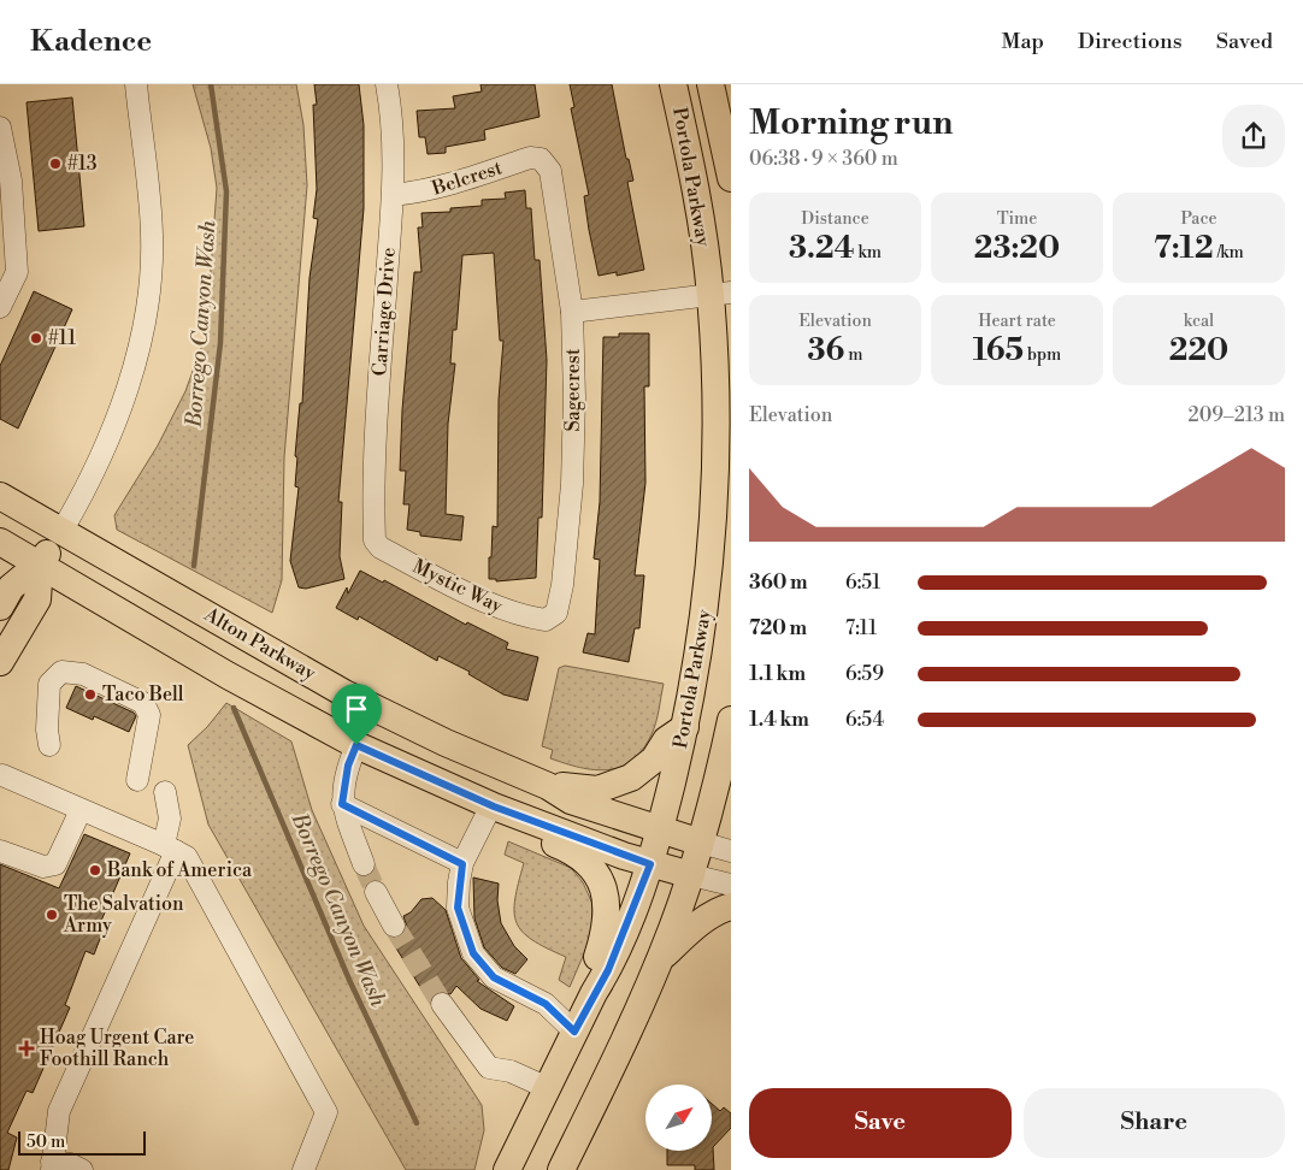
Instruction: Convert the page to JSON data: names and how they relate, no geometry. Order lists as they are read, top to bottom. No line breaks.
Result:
{"streets":{"main road":["Portola Parkway","Alton Parkway"],"street":["Belcrest","Carriage Drive","Sagecrest","Mystic Way"]},"crossings":[["Portola Parkway","Alton Parkway"],["Belcrest","Carriage Drive"],["Belcrest","Sagecrest"],["Carriage Drive","Mystic Way"],["Sagecrest","Mystic Way"]],"water":["Borrego Canyon Wash"],"places":{"other":["#13","#11","Taco Bell","Bank of America","The Salvation Army"],"health":["Hoag Urgent Care Foothill Ranch"]},"scale_bar":"50 m","north":"top right","page":{"header":"Kadence","nav":["Map","Directions","Saved"],"heading":["Morning run","06:38 · 9 × 360 m"],"stats":[["Distance","3.24 km"],["Time","23:20"],["Pace","7:12 /km"],["Elevation","36 m"],["Heart rate","165 bpm"],["kcal","220"]],"chart":["Elevation","209–213 m"],"list":[{"name":"360 m","note":"6:51"},{"name":"720 m","note":"7:11"},{"name":"1.1 km","note":"6:59"},{"name":"1.4 km","note":"6:54"}],"buttons":["Save","Share"],"scale":"50 m"}}
